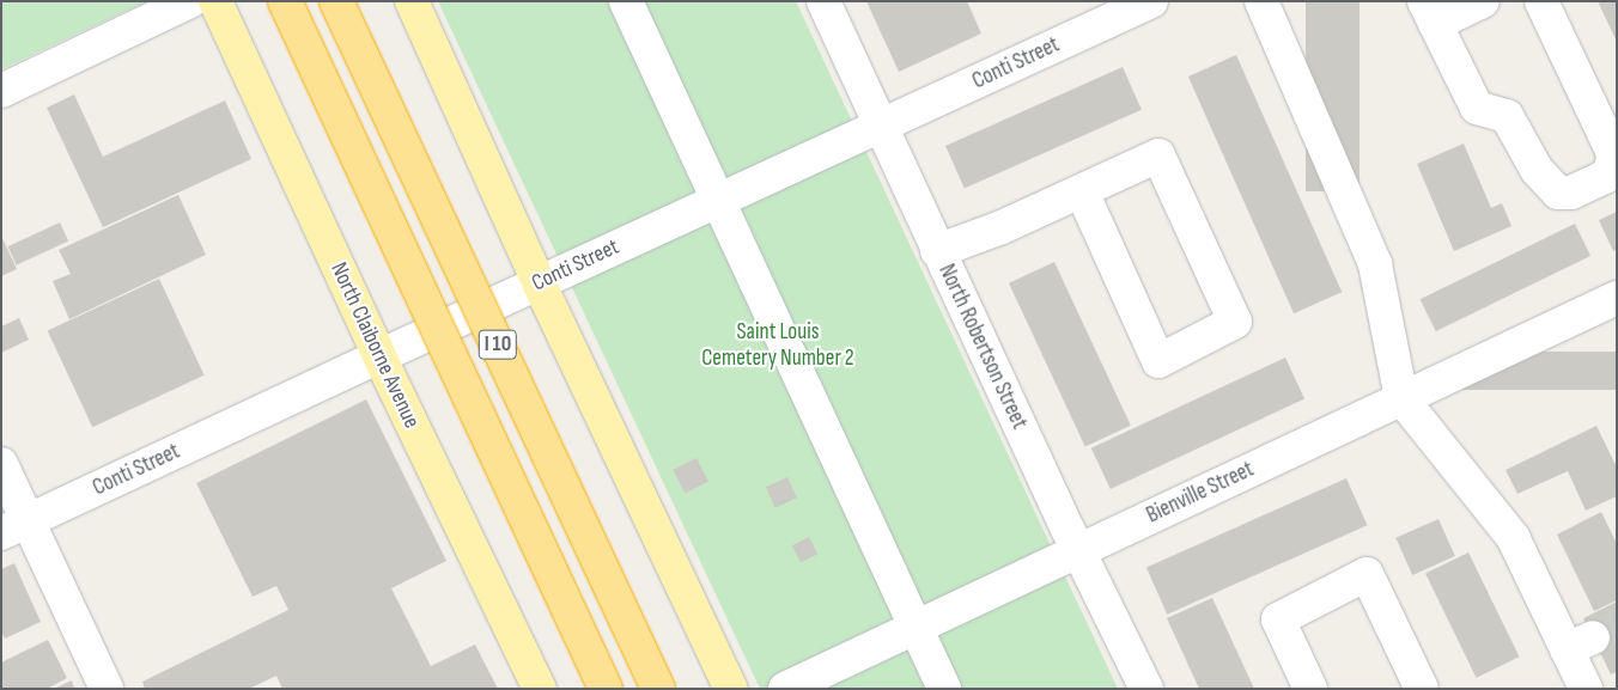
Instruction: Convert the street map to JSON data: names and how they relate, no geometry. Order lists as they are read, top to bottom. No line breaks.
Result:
{"streets":{"highway":["I 10"],"main road":["North Claiborne Avenue"],"street":["Conti Street","North Robertson Street","Bienville Street"]},"crossings":[["Conti Street","North Claiborne Avenue"],["Conti Street","North Robertson Street"],["North Robertson Street","Bienville Street"]],"parks":["Saint Louis Cemetery Number 2"]}
